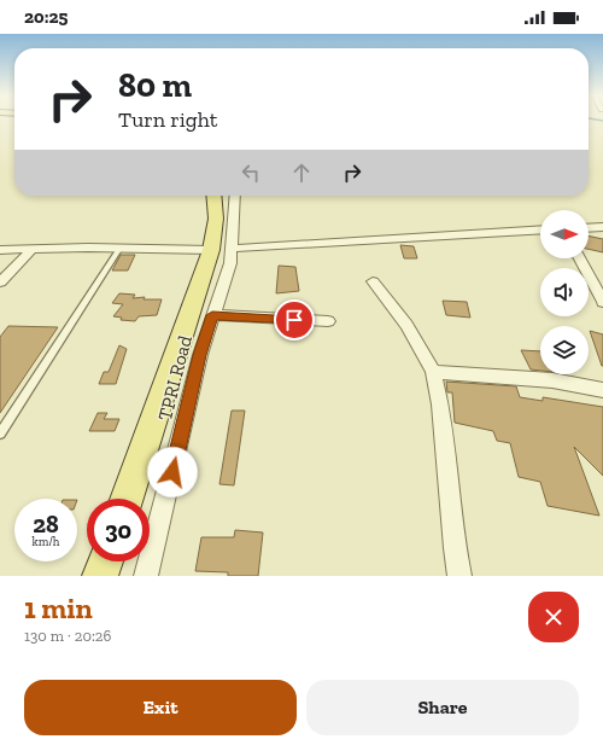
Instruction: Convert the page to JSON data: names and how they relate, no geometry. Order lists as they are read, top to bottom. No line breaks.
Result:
{"streets":{"street":["TPRI Road"]},"north":"right","page":{"status":"20:25","turn":["80 m","Turn right"],"speed":"28 km/h","limit":"30","heading":["1 min","130 m · 20:26"],"buttons":["Exit","Share"]}}
